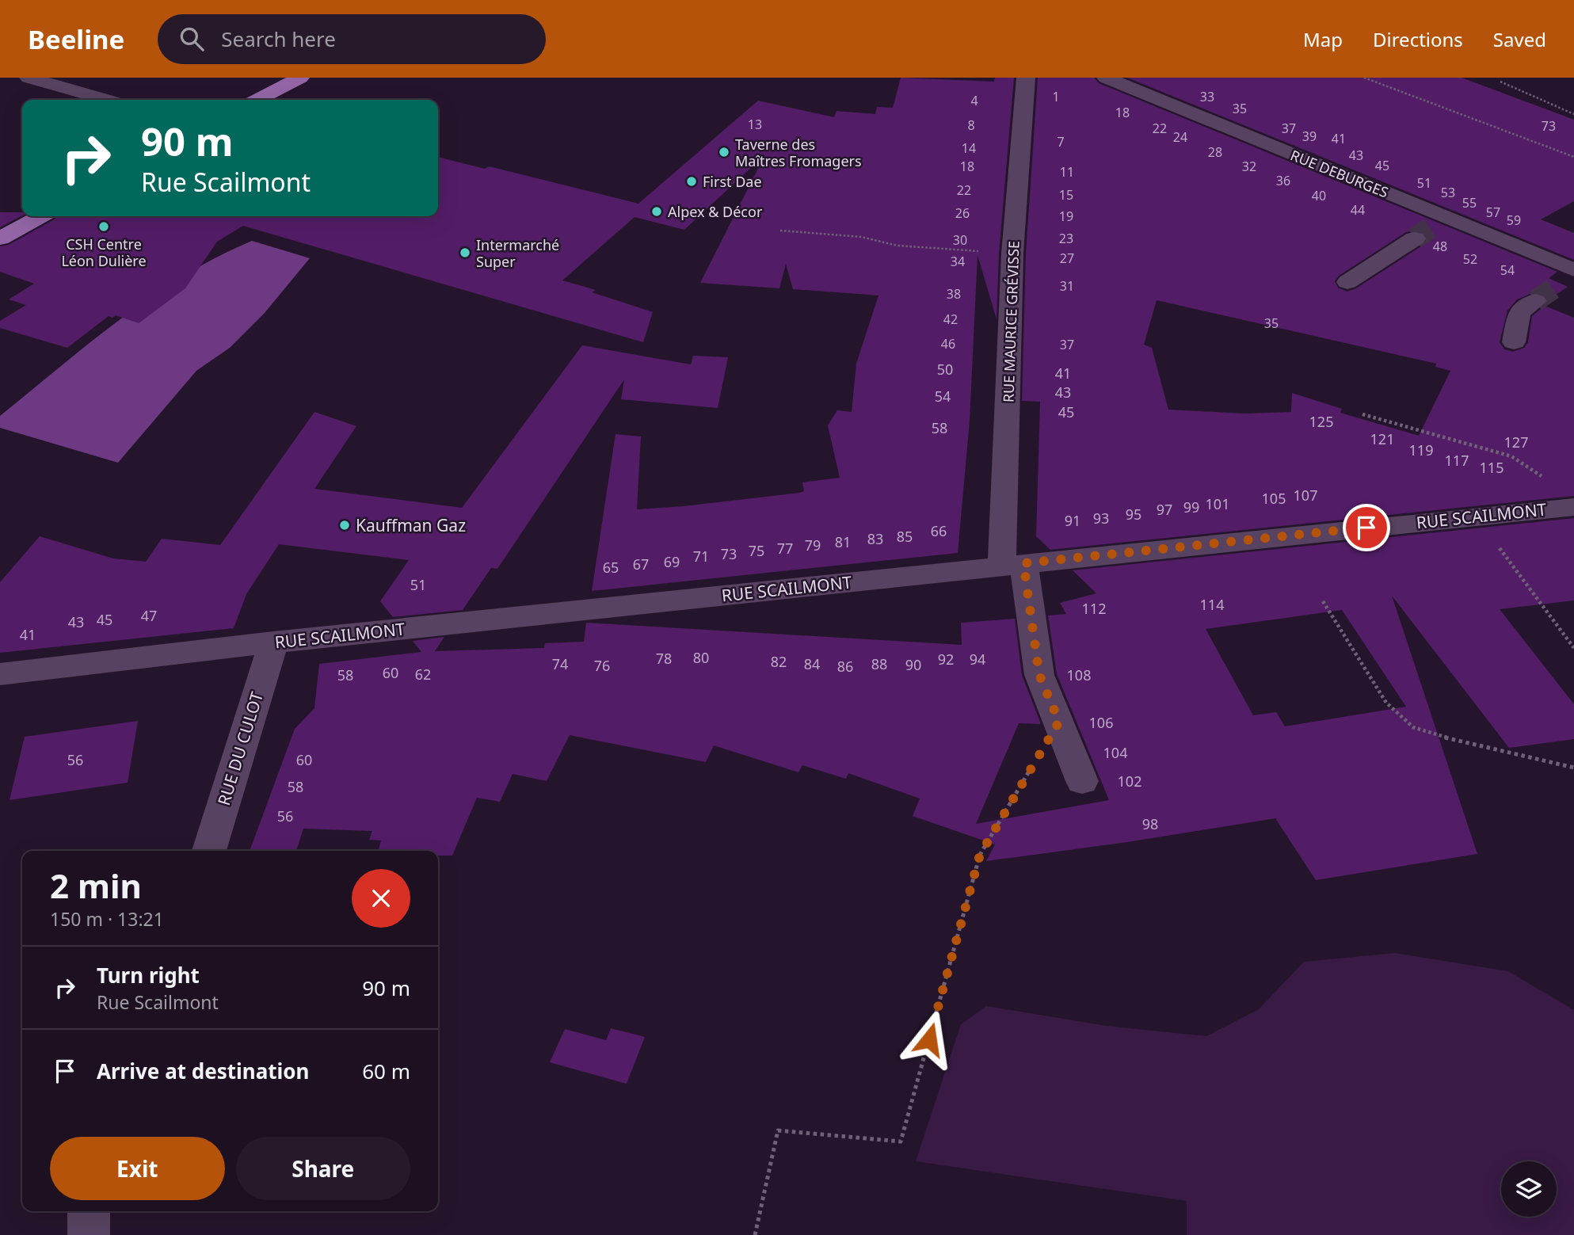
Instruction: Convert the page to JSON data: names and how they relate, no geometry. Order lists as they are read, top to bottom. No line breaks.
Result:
{"streets":{"street":["RUE DEBURGES","RUE MAURICE GRÉVISSE","RUE SCAILMONT","RUE DU CULOT"]},"crossings":[["RUE MAURICE GRÉVISSE","RUE SCAILMONT"],["RUE SCAILMONT","RUE DU CULOT"]],"places":["Taverne des Maîtres Fromagers","First Dae","Alpex & Décor","CSH Centre Léon Dulière","Intermarché Super","Kauffman Gaz"],"house_numbers":["1","33","4","35","18","13","8","73","22","37","39","24","41","7","14","28","43","45","18","32","11","36","51","22","53","15","40","55","44","57","26","19","59","23","30","48","27","52","34","54","31","38","42","35","46","37","50","41","43","54","45","125","58","121","127","119","117","115","107","105","101","99","97","95","93","91","66","85","83","81","79","77","75","73","71","69","67","65","51","114","112","47","45","43","41","80","78","92","94","82","74","84","88","90","76","86","60","62","58","108","106","104","56","60","102","58","56","98"],"page":{"header":"Beeline","search":"Search here","nav":["Map","Directions","Saved"],"turn":["90 m","Rue Scailmont"],"heading":["2 min","150 m · 13:21"],"list":[{"name":"Turn right","note":"Rue Scailmont","value":"90 m"},{"name":"Arrive at destination","value":"60 m"}],"buttons":["Exit","Share"]}}
